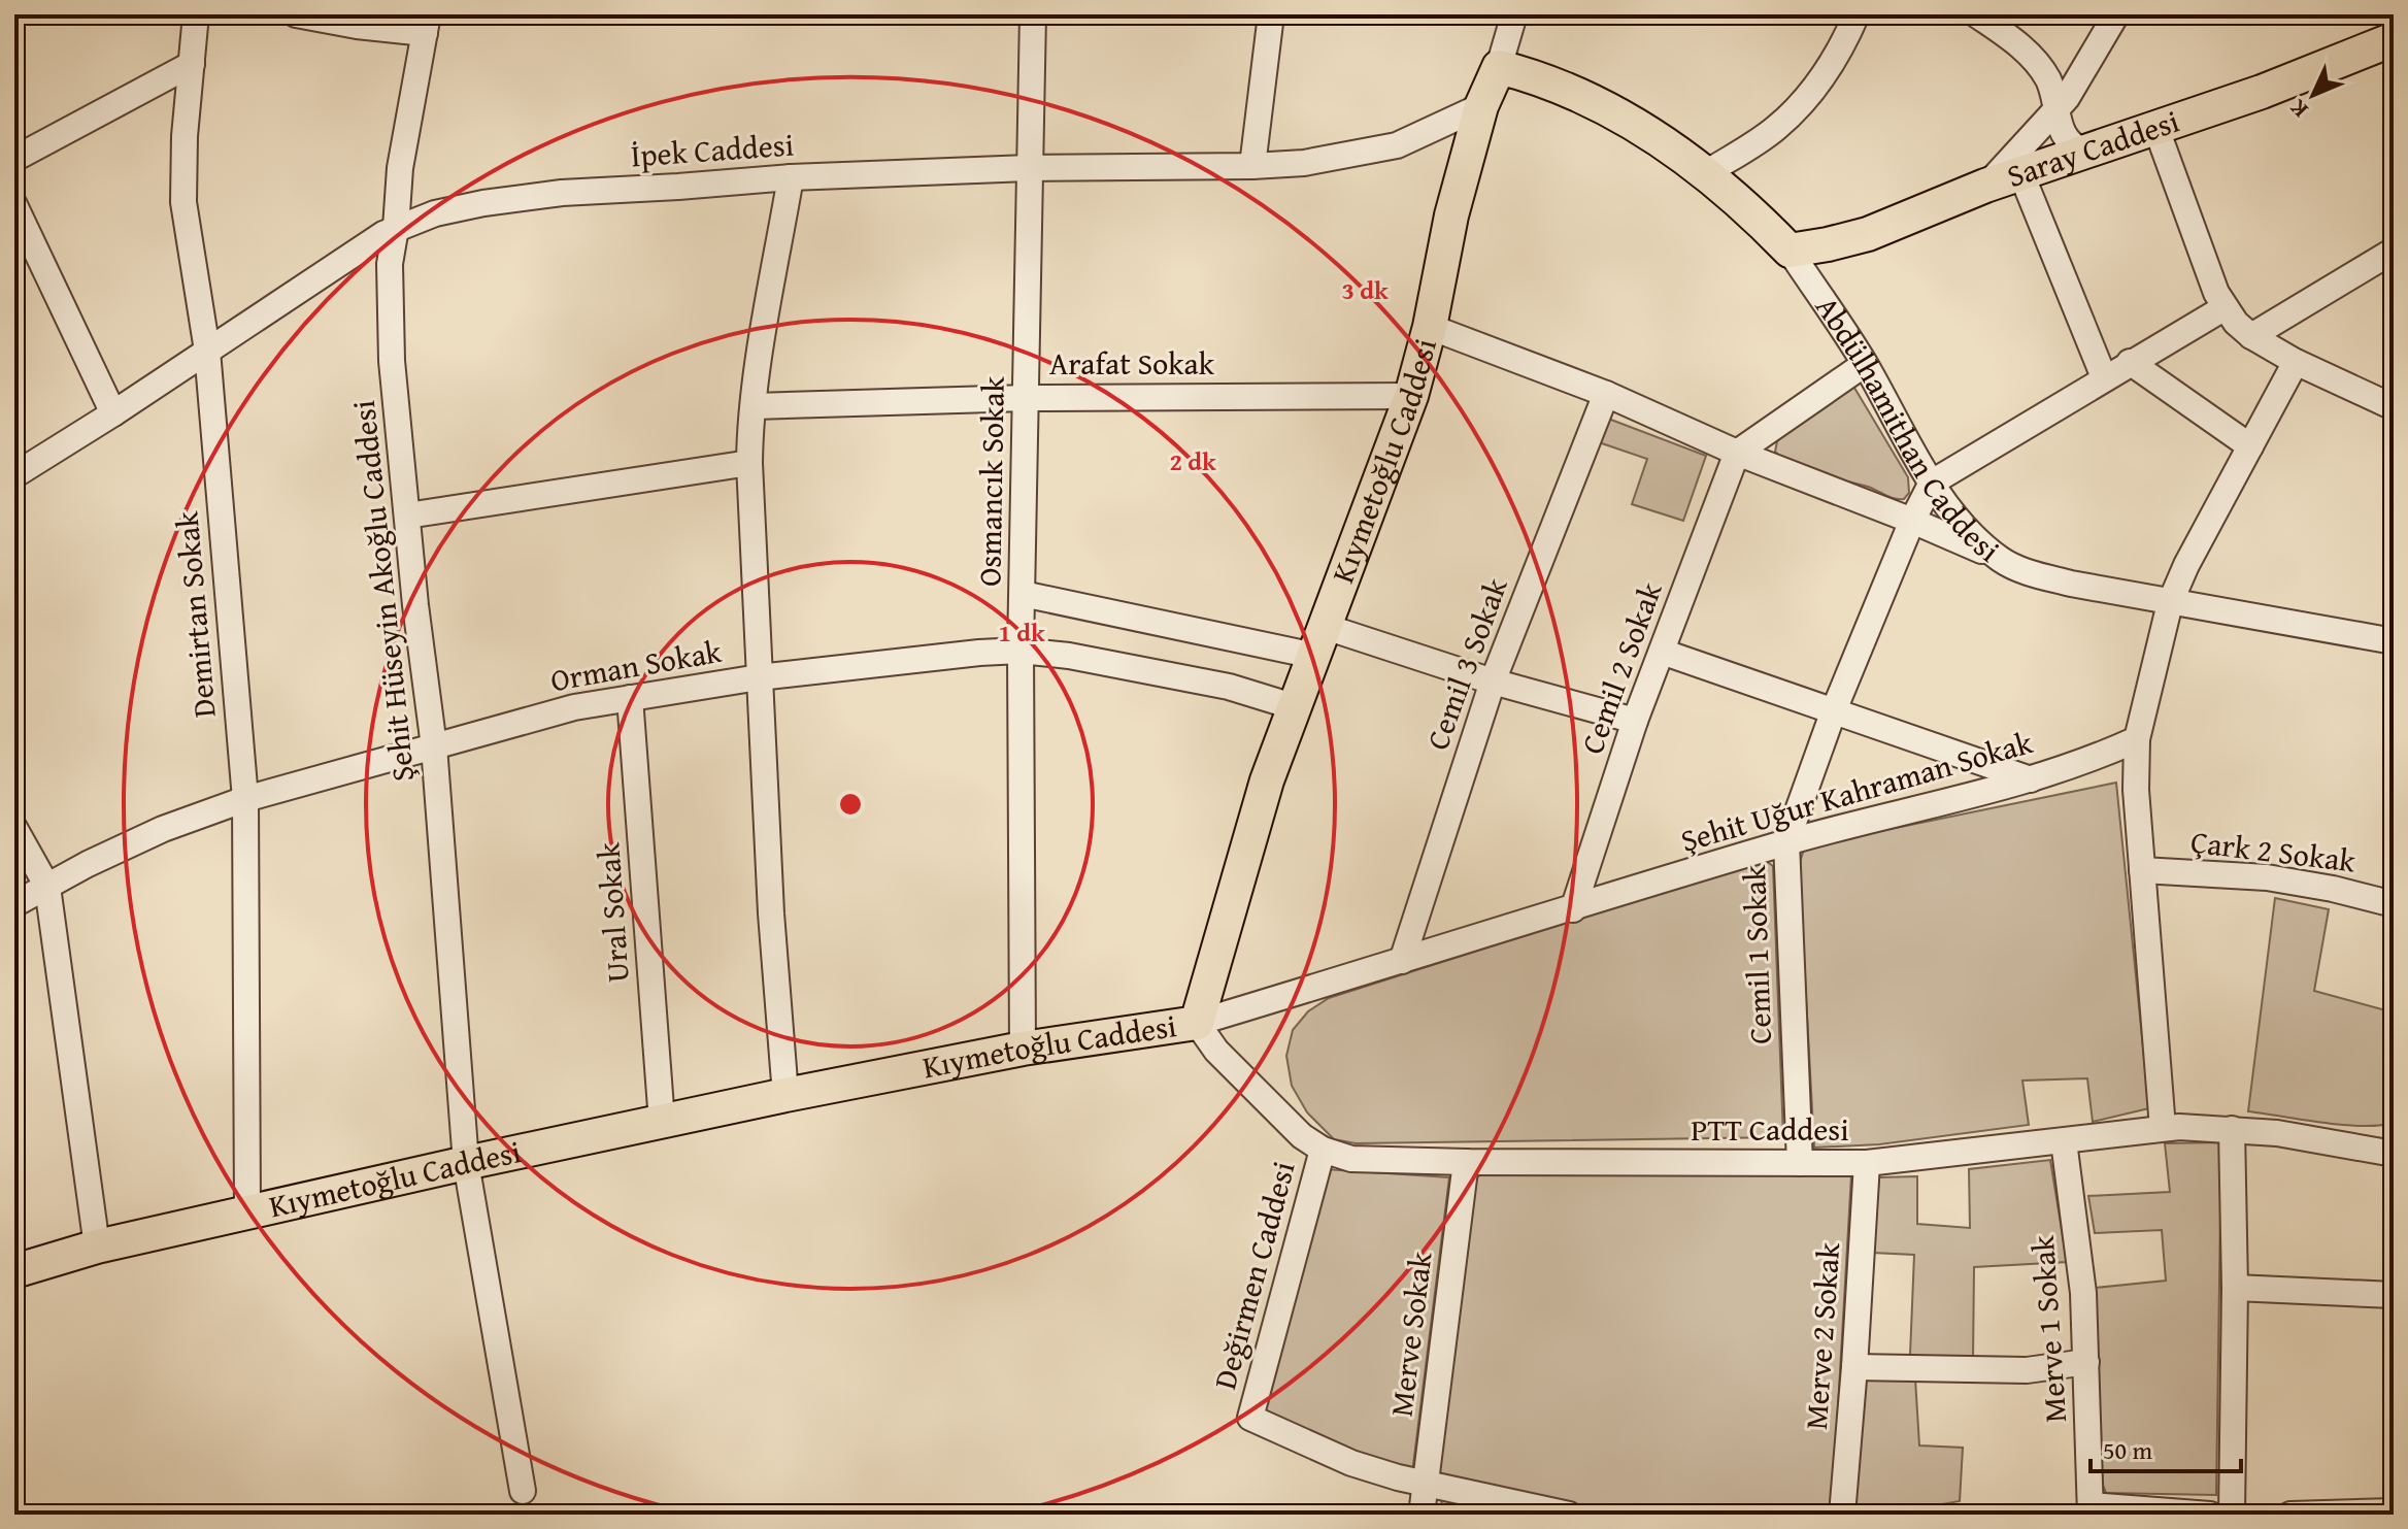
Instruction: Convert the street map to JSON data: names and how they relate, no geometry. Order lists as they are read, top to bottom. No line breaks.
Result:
{"streets":{"main road":["Saray Caddesi","Abdülhamithan Caddesi","Kıymetoğlu Caddesi"],"street":["İpek Caddesi","Arafat Sokak","Osmancık Sokak","Şehit Hüseyin Akoğlu Caddesi","Demirtan Sokak","Cemil 3 Sokak","Orman Sokak","Cemil 2 Sokak","Şehit Uğur Kahraman Sokak","Çark 2 Sokak","Ural Sokak","Cemil 1 Sokak","PTT Caddesi","Değirmen Caddesi","Merve 1 Sokak","Merve Sokak","Merve 2 Sokak"]},"crossings":[["Saray Caddesi","Abdülhamithan Caddesi"],["İpek Caddesi","Kıymetoğlu Caddesi"],["İpek Caddesi","Osmancık Sokak"],["İpek Caddesi","Şehit Hüseyin Akoğlu Caddesi"],["İpek Caddesi","Demirtan Sokak"],["Arafat Sokak","Kıymetoğlu Caddesi"],["Arafat Sokak","Osmancık Sokak"],["Abdülhamithan Caddesi","Kıymetoğlu Caddesi"],["Abdülhamithan Caddesi","Cemil 1 Sokak"],["Kıymetoğlu Caddesi","Osmancık Sokak"],["Kıymetoğlu Caddesi","Şehit Hüseyin Akoğlu Caddesi"],["Kıymetoğlu Caddesi","Demirtan Sokak"],["Kıymetoğlu Caddesi","Orman Sokak"],["Kıymetoğlu Caddesi","Şehit Uğur Kahraman Sokak"],["Kıymetoğlu Caddesi","Ural Sokak"],["Kıymetoğlu Caddesi","PTT Caddesi"],["Osmancık Sokak","Orman Sokak"],["Şehit Hüseyin Akoğlu Caddesi","Orman Sokak"],["Demirtan Sokak","Orman Sokak"],["Cemil 3 Sokak","Şehit Uğur Kahraman Sokak"],["Orman Sokak","Ural Sokak"],["Cemil 2 Sokak","Şehit Uğur Kahraman Sokak"],["Şehit Uğur Kahraman Sokak","Cemil 1 Sokak"],["Şehit Uğur Kahraman Sokak","PTT Caddesi"],["Cemil 1 Sokak","PTT Caddesi"],["PTT Caddesi","Değirmen Caddesi"],["PTT Caddesi","Merve 1 Sokak"],["PTT Caddesi","Merve Sokak"],["PTT Caddesi","Merve 2 Sokak"],["Değirmen Caddesi","Merve Sokak"]],"scale_bar":"50 m","north":"bottom left","rings":["3 dk","2 dk","1 dk"]}
